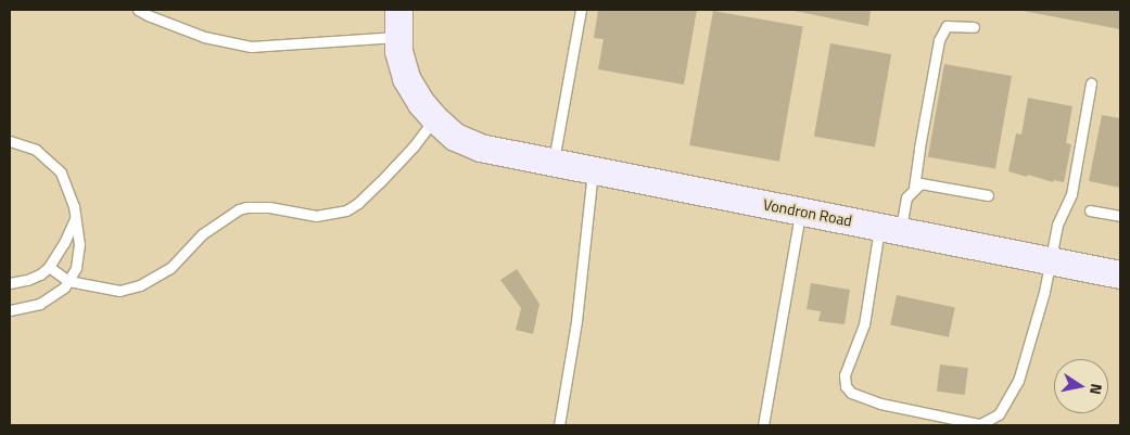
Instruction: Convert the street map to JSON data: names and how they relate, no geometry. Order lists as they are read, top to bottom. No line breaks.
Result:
{"streets":{"street":["Vondron Road"]},"north":"right"}
